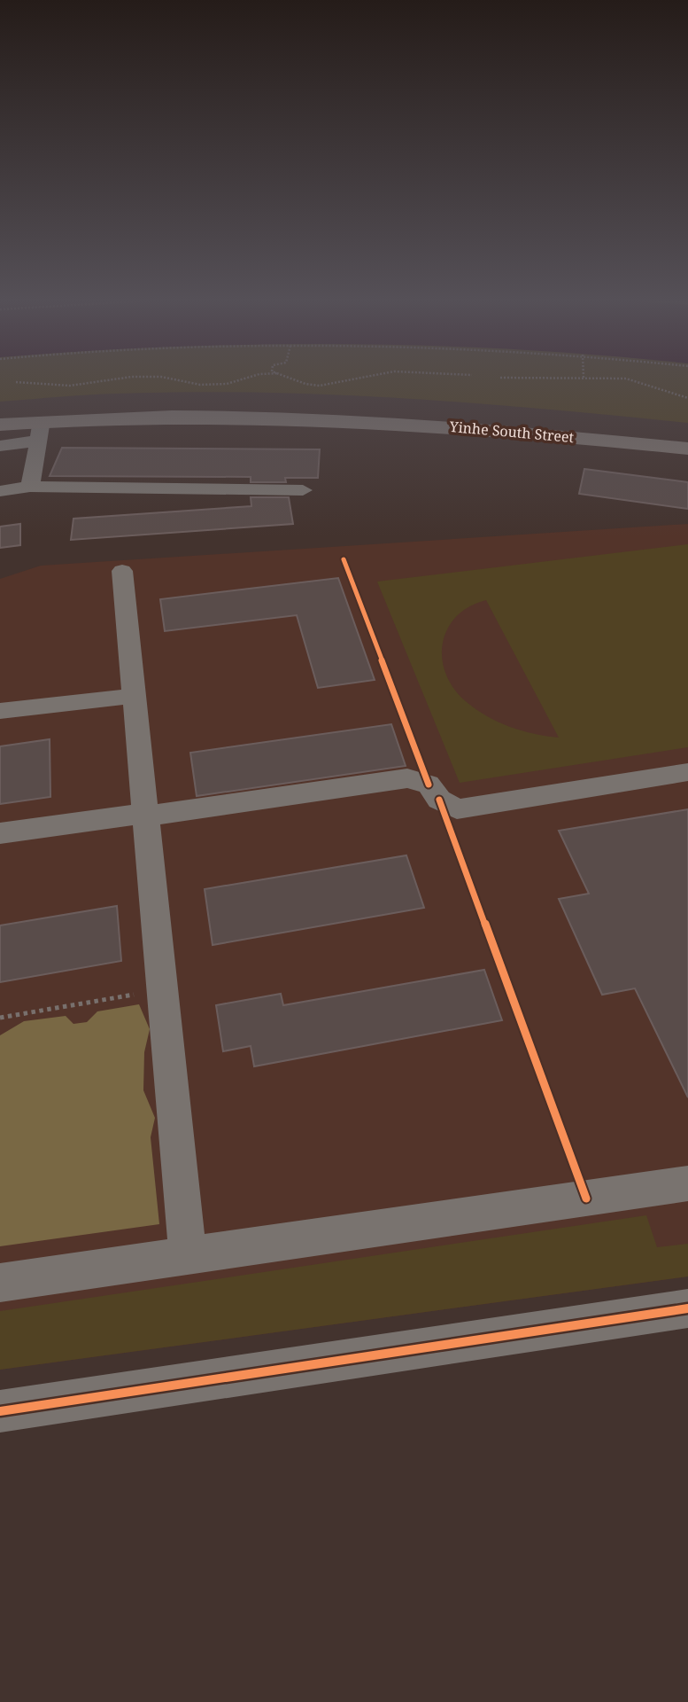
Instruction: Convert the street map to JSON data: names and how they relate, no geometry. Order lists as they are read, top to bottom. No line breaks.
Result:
{"streets":{"main road":["Yinhe South Street"]}}
